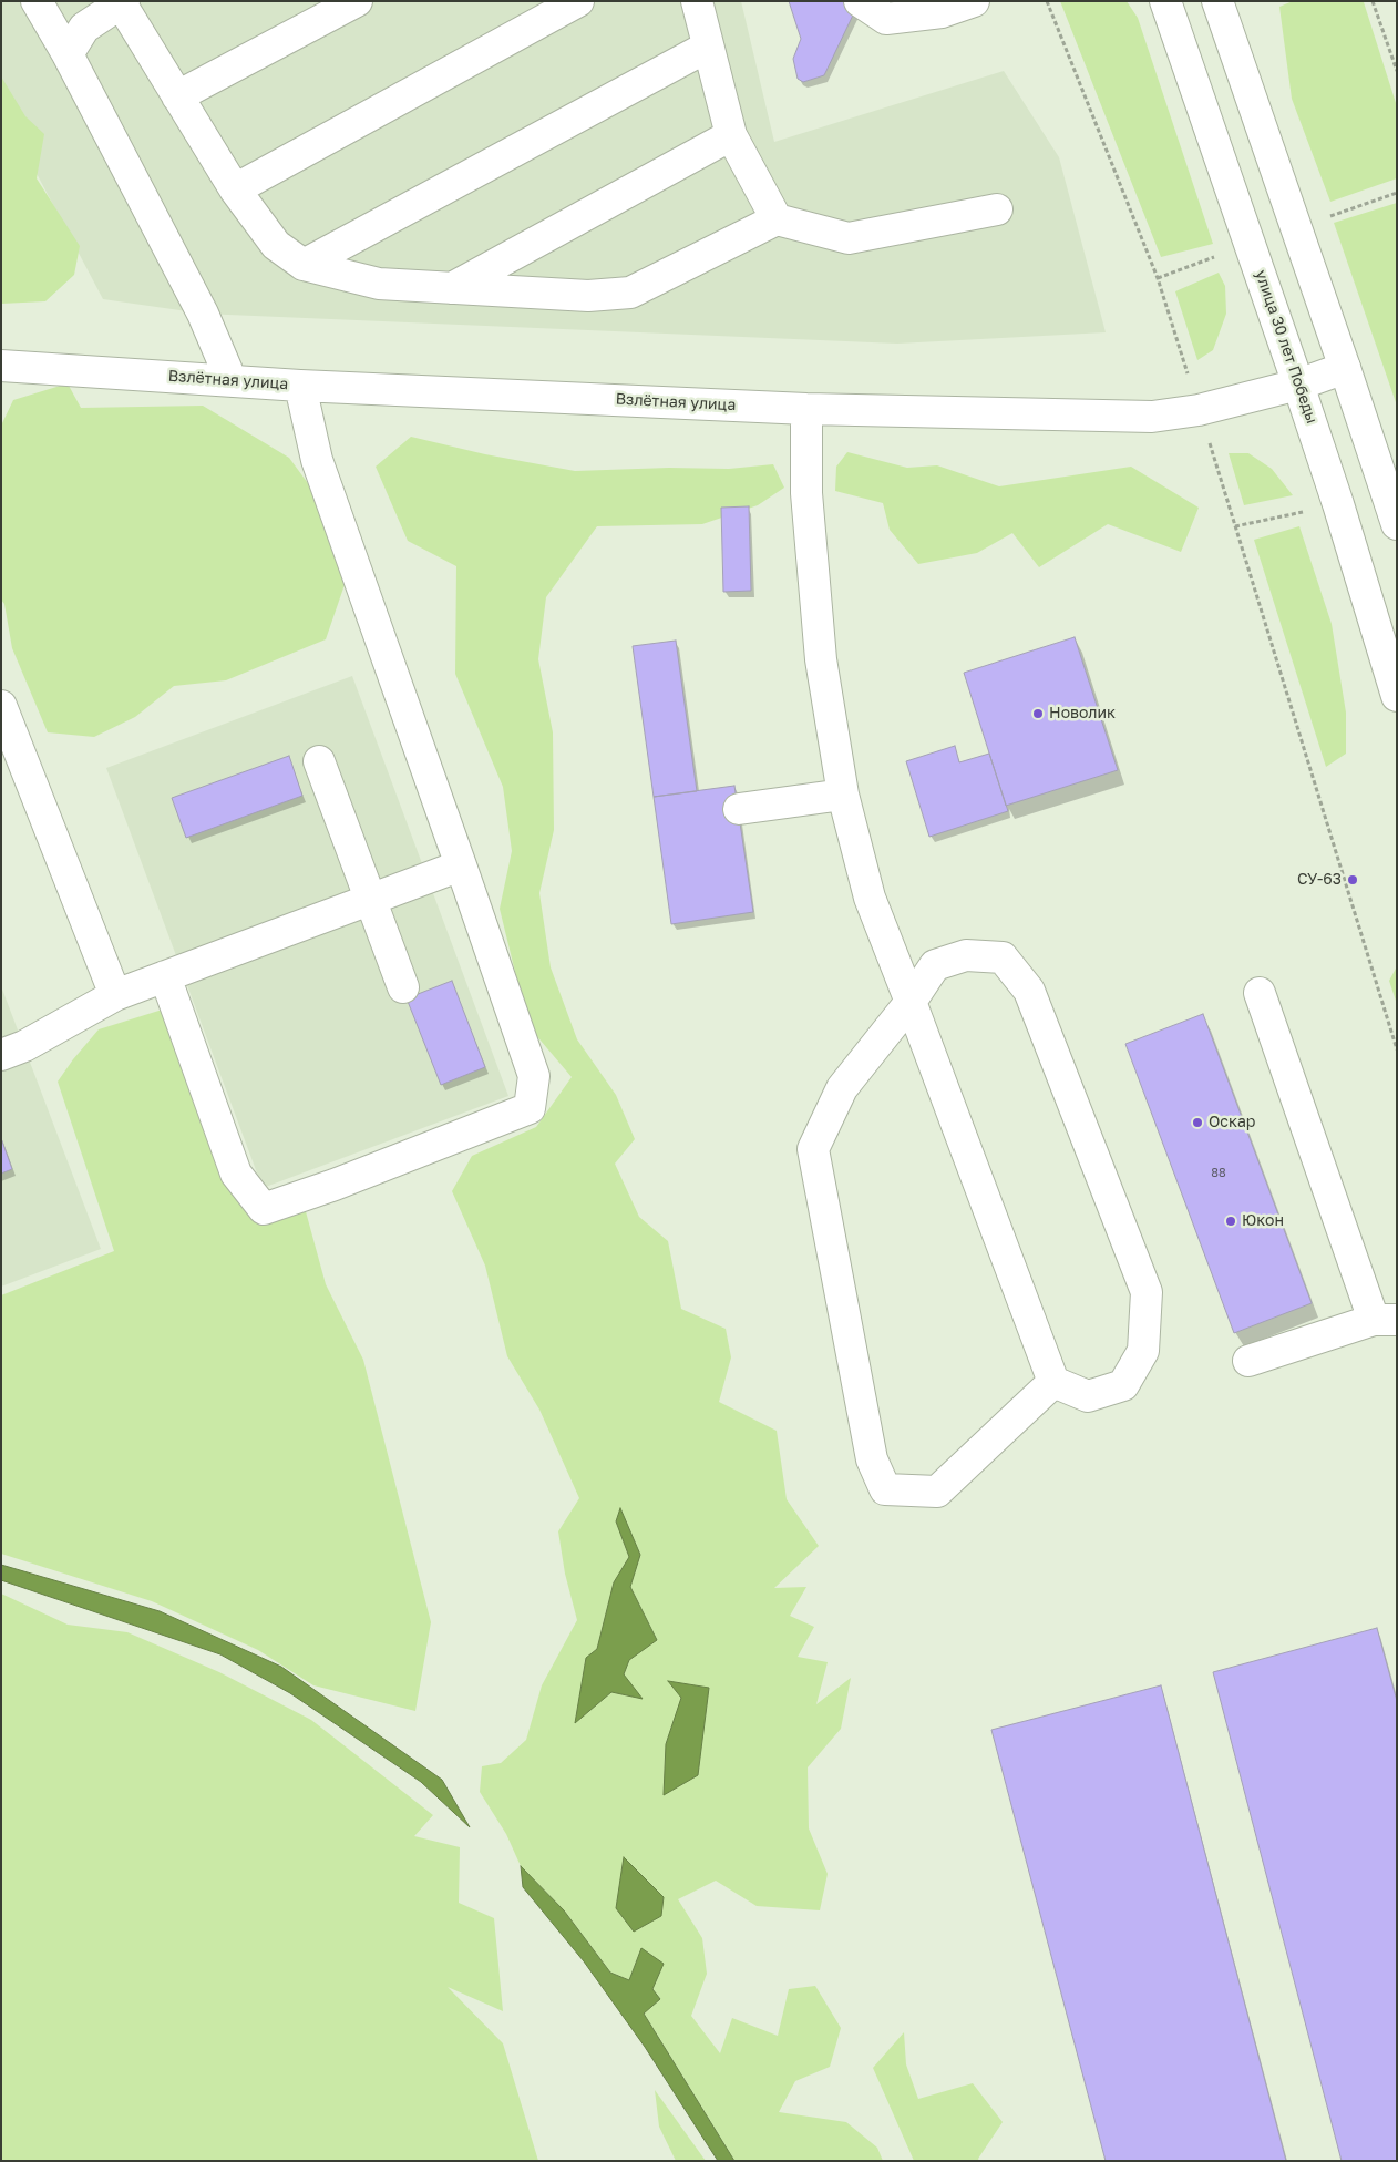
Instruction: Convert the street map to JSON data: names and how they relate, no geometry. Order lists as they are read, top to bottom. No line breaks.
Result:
{"streets":{"street":["улица 30 лет Победы","Взлётная улица"]},"crossings":[["улица 30 лет Победы","Взлётная улица"]],"places":["Новолик","СУ-63","Оскар","Юкон"],"house_numbers":["88"]}
